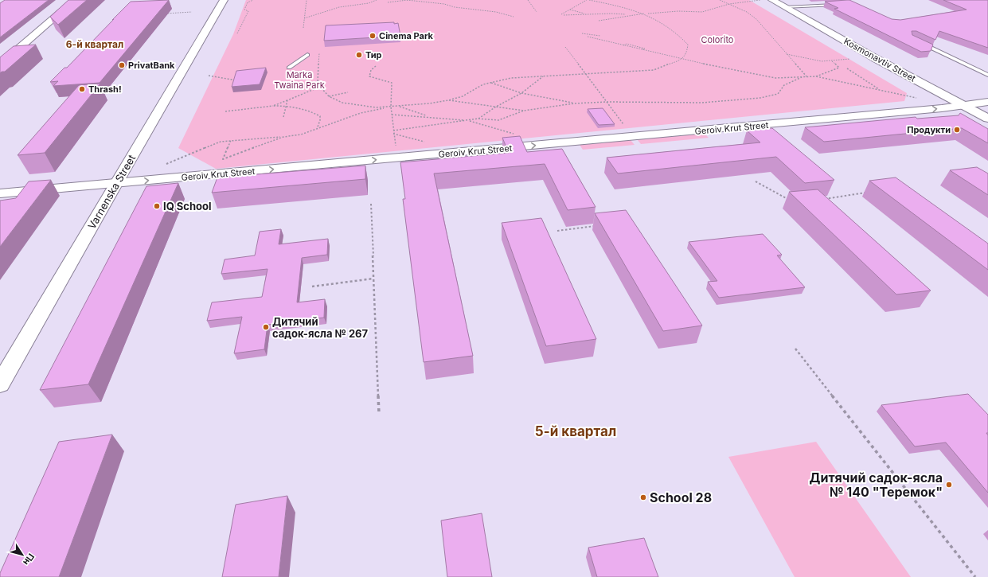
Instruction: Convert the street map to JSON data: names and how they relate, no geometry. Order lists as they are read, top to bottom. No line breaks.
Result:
{"streets":{"street":["Kosmonavtiv Street","Geroiv Krut Street","Varnenska Street"]},"crossings":[["Kosmonavtiv Street","Geroiv Krut Street"],["Geroiv Krut Street","Varnenska Street"]],"one_way":["Geroiv Krut Street"],"districts":["6-й квартал","5-й квартал"],"parks":["Colorito","Marka Twaina Park"],"places":["Cinema Park","Тир","PrivatBank","Thrash!","Продукти","IQ School","Дитячий садок-ясла № 267","Дитячий садок-ясла № 140 \"Теремок\"","School 28"],"north":"bottom right"}
